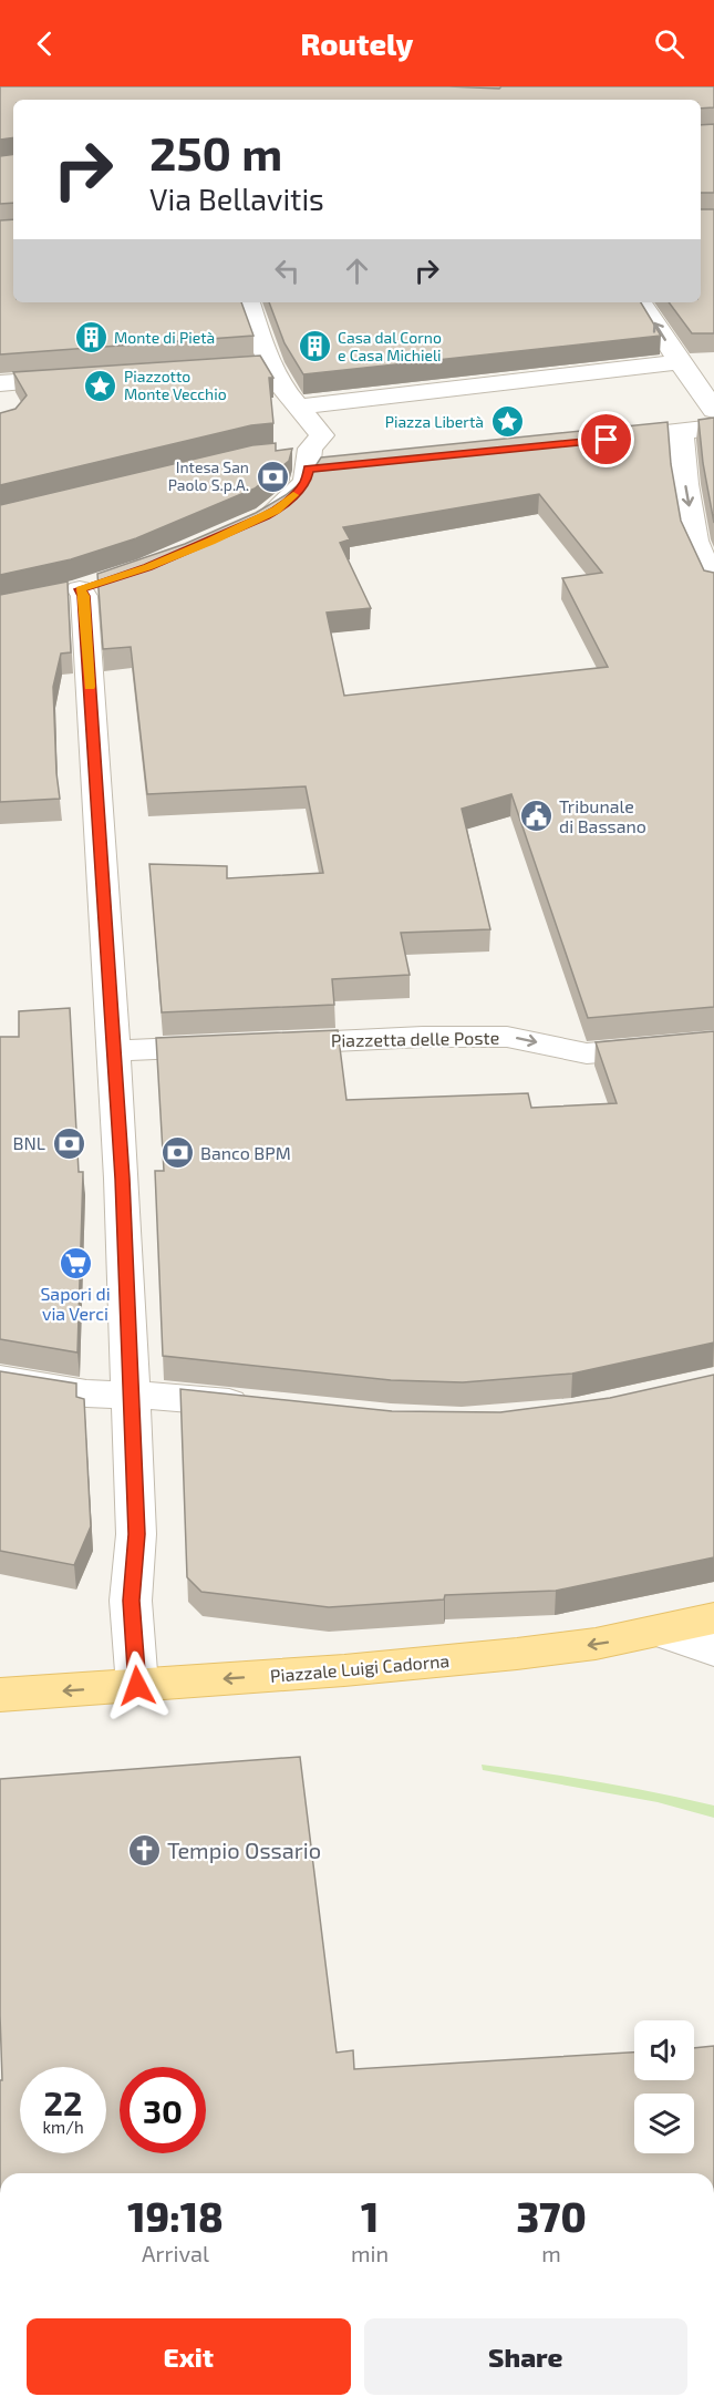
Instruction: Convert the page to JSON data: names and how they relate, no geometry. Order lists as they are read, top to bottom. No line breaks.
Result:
{"streets":{"main road":["Piazzale Luigi Cadorna"],"street":["Piazzetta delle Poste"]},"one_way":["Piazzetta delle Poste","Piazzale Luigi Cadorna"],"places":{"building":["Monte di Pietà","Casa dal Corno e Casa Michieli"],"place":["Piazzotto Monte Vecchio","Piazza Libertà"],"bank":["Intesa San Paolo S.p.A.","BNL","Banco BPM"],"public building":["Tribunale di Bassano"],"supermarket":["Sapori di via Verci"],"church":["Tempio Ossario"]},"page":{"header":"Routely","turn":["250 m","Via Bellavitis"],"speed":"22 km/h","limit":"30","eta":["19:18","Arrival","1","min","370","m"],"buttons":["Exit","Share"]}}
